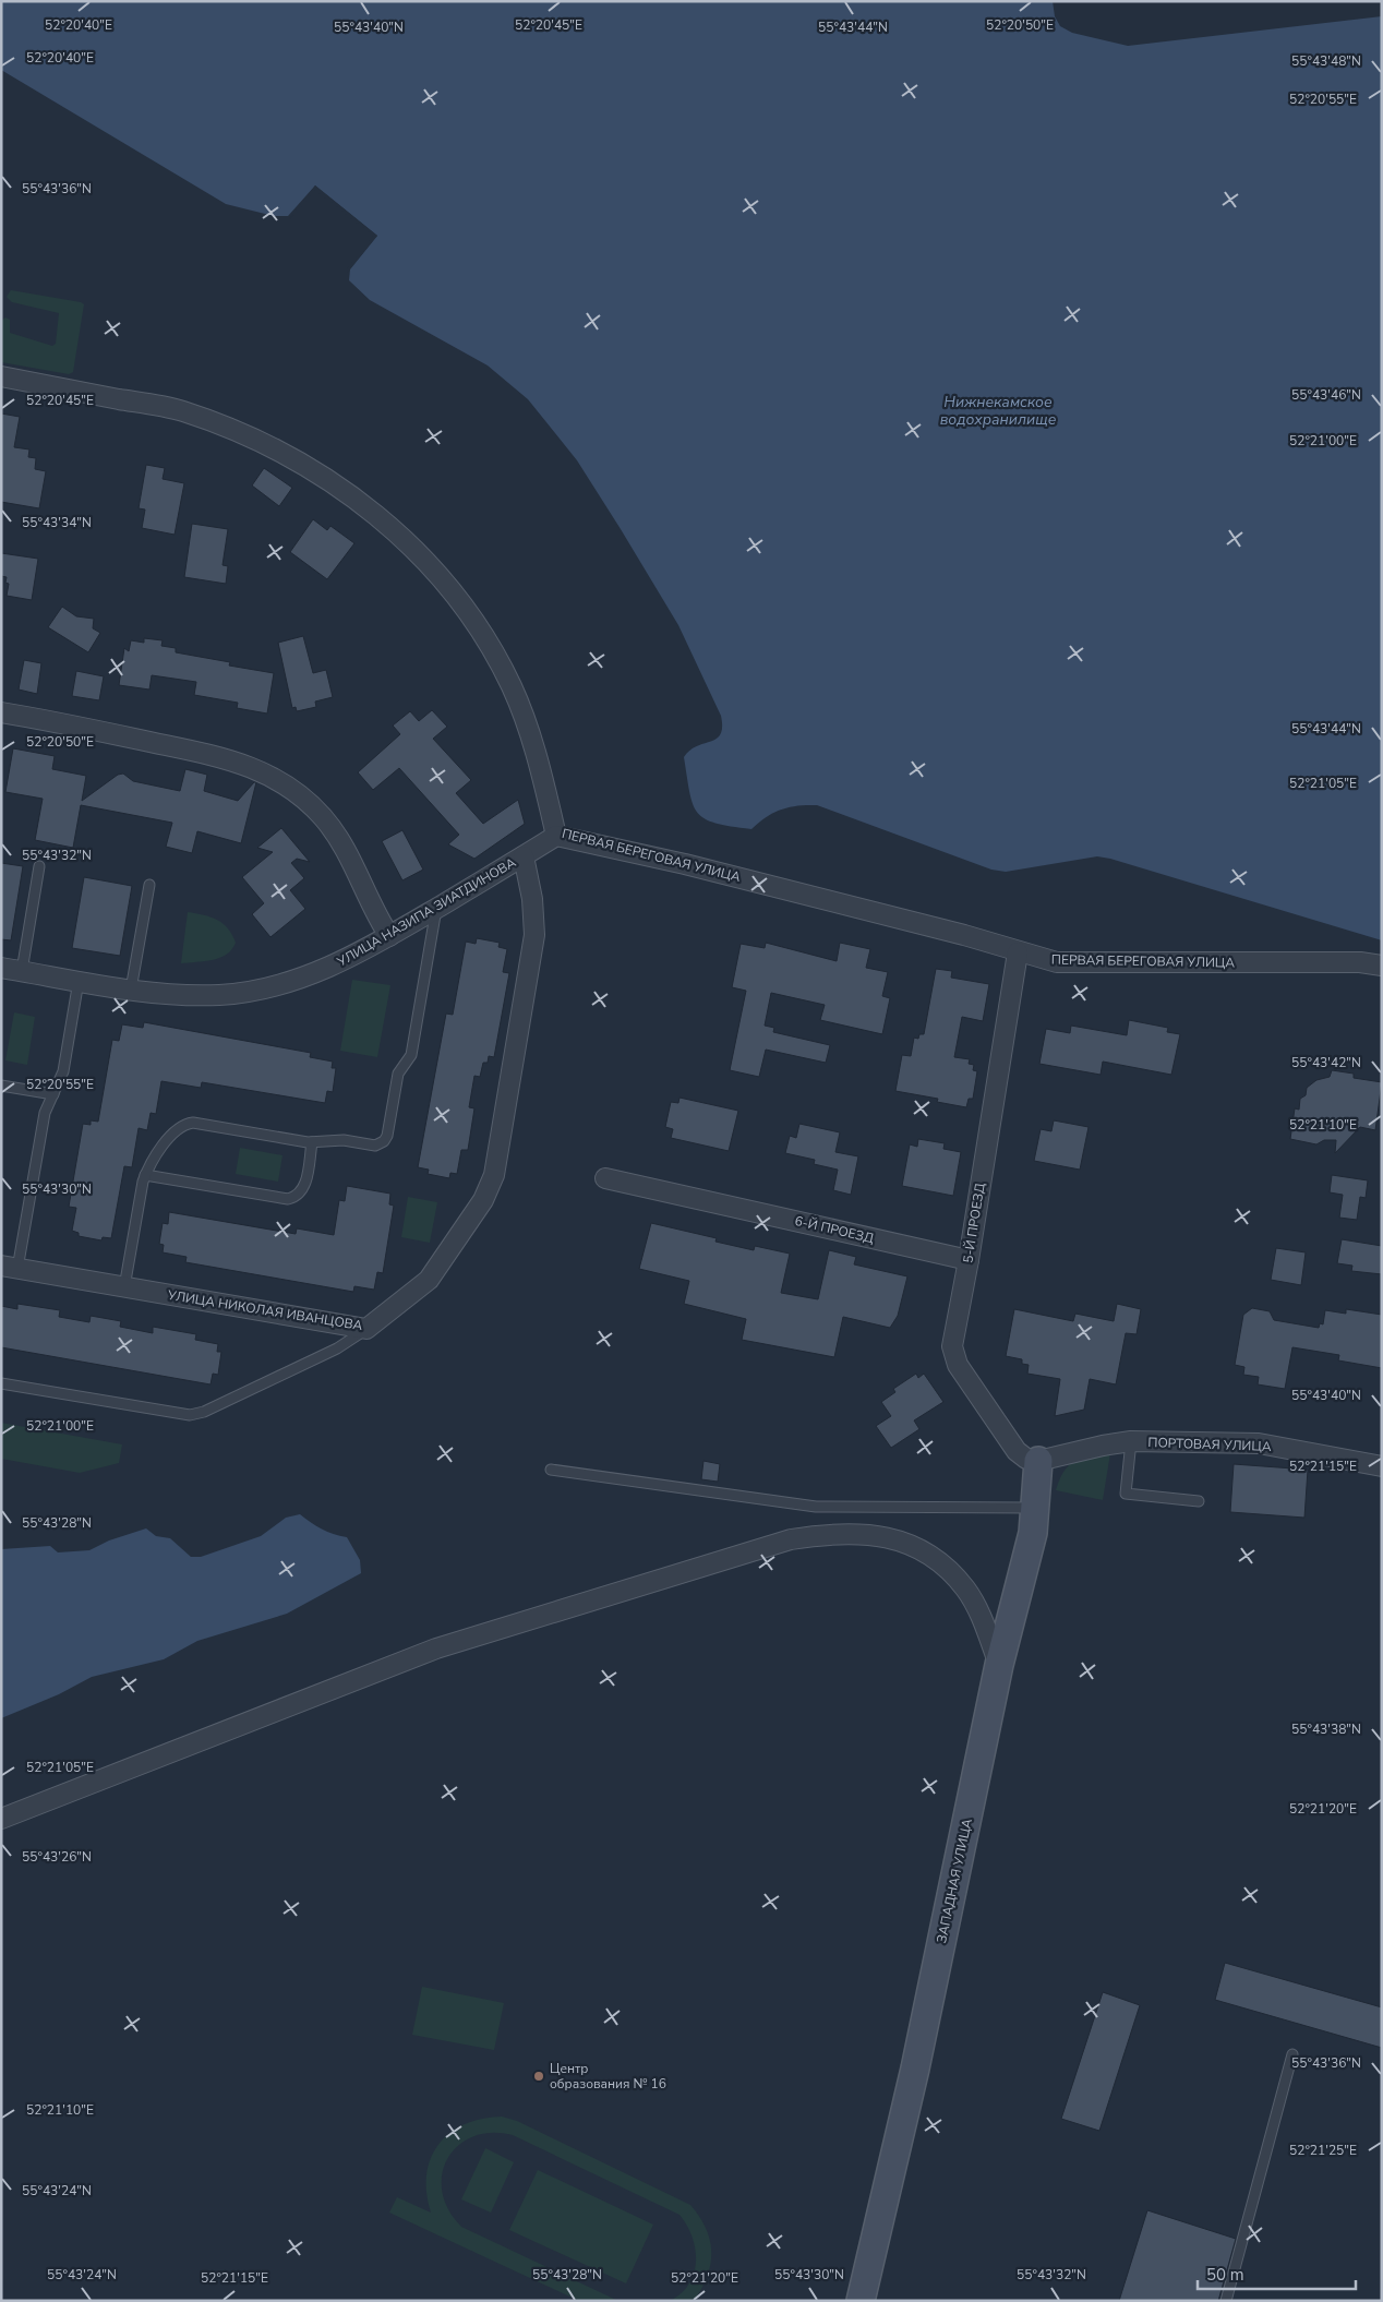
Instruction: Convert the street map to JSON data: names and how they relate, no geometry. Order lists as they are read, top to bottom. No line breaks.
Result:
{"streets":{"street":["ПЕРВАЯ БЕРЕГОВАЯ УЛИЦА","УЛИЦА НАЗИПА ЗИАТДИНОВА","5-Й ПРОЕЗД","6-Й ПРОЕЗД","УЛИЦА НИКОЛАЯ ИВАНЦОВА","ПОРТОВАЯ УЛИЦА","ЗАПАДНАЯ УЛИЦА"]},"crossings":[["ПЕРВАЯ БЕРЕГОВАЯ УЛИЦА","УЛИЦА НАЗИПА ЗИАТДИНОВА"],["ПЕРВАЯ БЕРЕГОВАЯ УЛИЦА","5-Й ПРОЕЗД"],["УЛИЦА НАЗИПА ЗИАТДИНОВА","УЛИЦА НИКОЛАЯ ИВАНЦОВА"],["5-Й ПРОЕЗД","6-Й ПРОЕЗД"],["5-Й ПРОЕЗД","ПОРТОВАЯ УЛИЦА"],["5-Й ПРОЕЗД","ЗАПАДНАЯ УЛИЦА"],["ПОРТОВАЯ УЛИЦА","ЗАПАДНАЯ УЛИЦА"]],"water":["Нижнекамское водохранилище"],"places":["Центр образования № 16"],"scale_bar":"50 m","coordinates":["52°20'50\"E","52°20'40\"E","52°20'45\"E","55°43'40\"N","55°43'44\"N","55°43'48\"N","52°20'55\"E","55°43'36\"N","55°43'46\"N","52°21'00\"E","55°43'34\"N","52°21'05\"E","55°43'32\"N","55°43'42\"N","52°21'10\"E","55°43'30\"N","52°21'15\"E","55°43'28\"N","55°43'38\"N","52°21'20\"E","55°43'26\"N","52°21'25\"E","55°43'24\"N"]}
